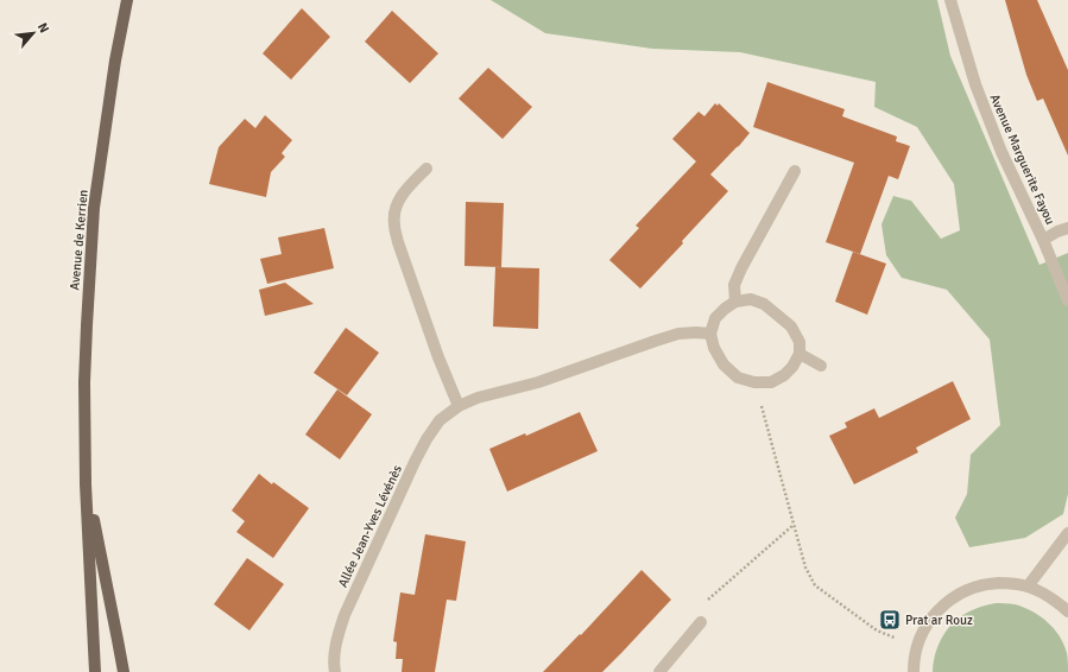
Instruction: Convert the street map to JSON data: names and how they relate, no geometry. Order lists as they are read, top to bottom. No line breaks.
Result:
{"streets":{"main road":["Avenue de Kerrien"],"street":["Avenue Marguerite Fayou","Allée Jean-Yves Lévénès"]},"places":{"bus stop":["Prat ar Rouz"]},"north":"top right"}
